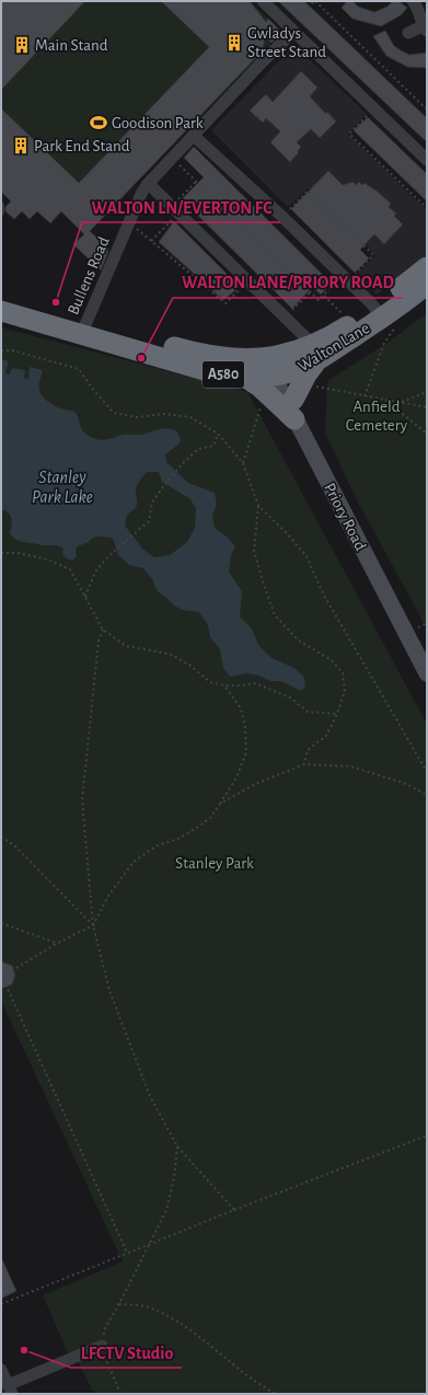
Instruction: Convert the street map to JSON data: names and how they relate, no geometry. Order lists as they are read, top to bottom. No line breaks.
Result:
{"streets":{"highway":["Walton Lane","A580"],"street":["Bullens Road","Priory Road"]},"crossings":[["Bullens Road","Walton Lane"],["Walton Lane","Priory Road"]],"water":["Stanley Park Lake"],"parks":["Anfield Cemetery","Stanley Park"],"places":{"building":["Gwladys Street Stand","Main Stand","Park End Stand"],"sports":["Goodison Park"],"other":["WALTON LN/EVERTON FC","WALTON LANE/PRIORY ROAD","LFCTV Studio"]}}
